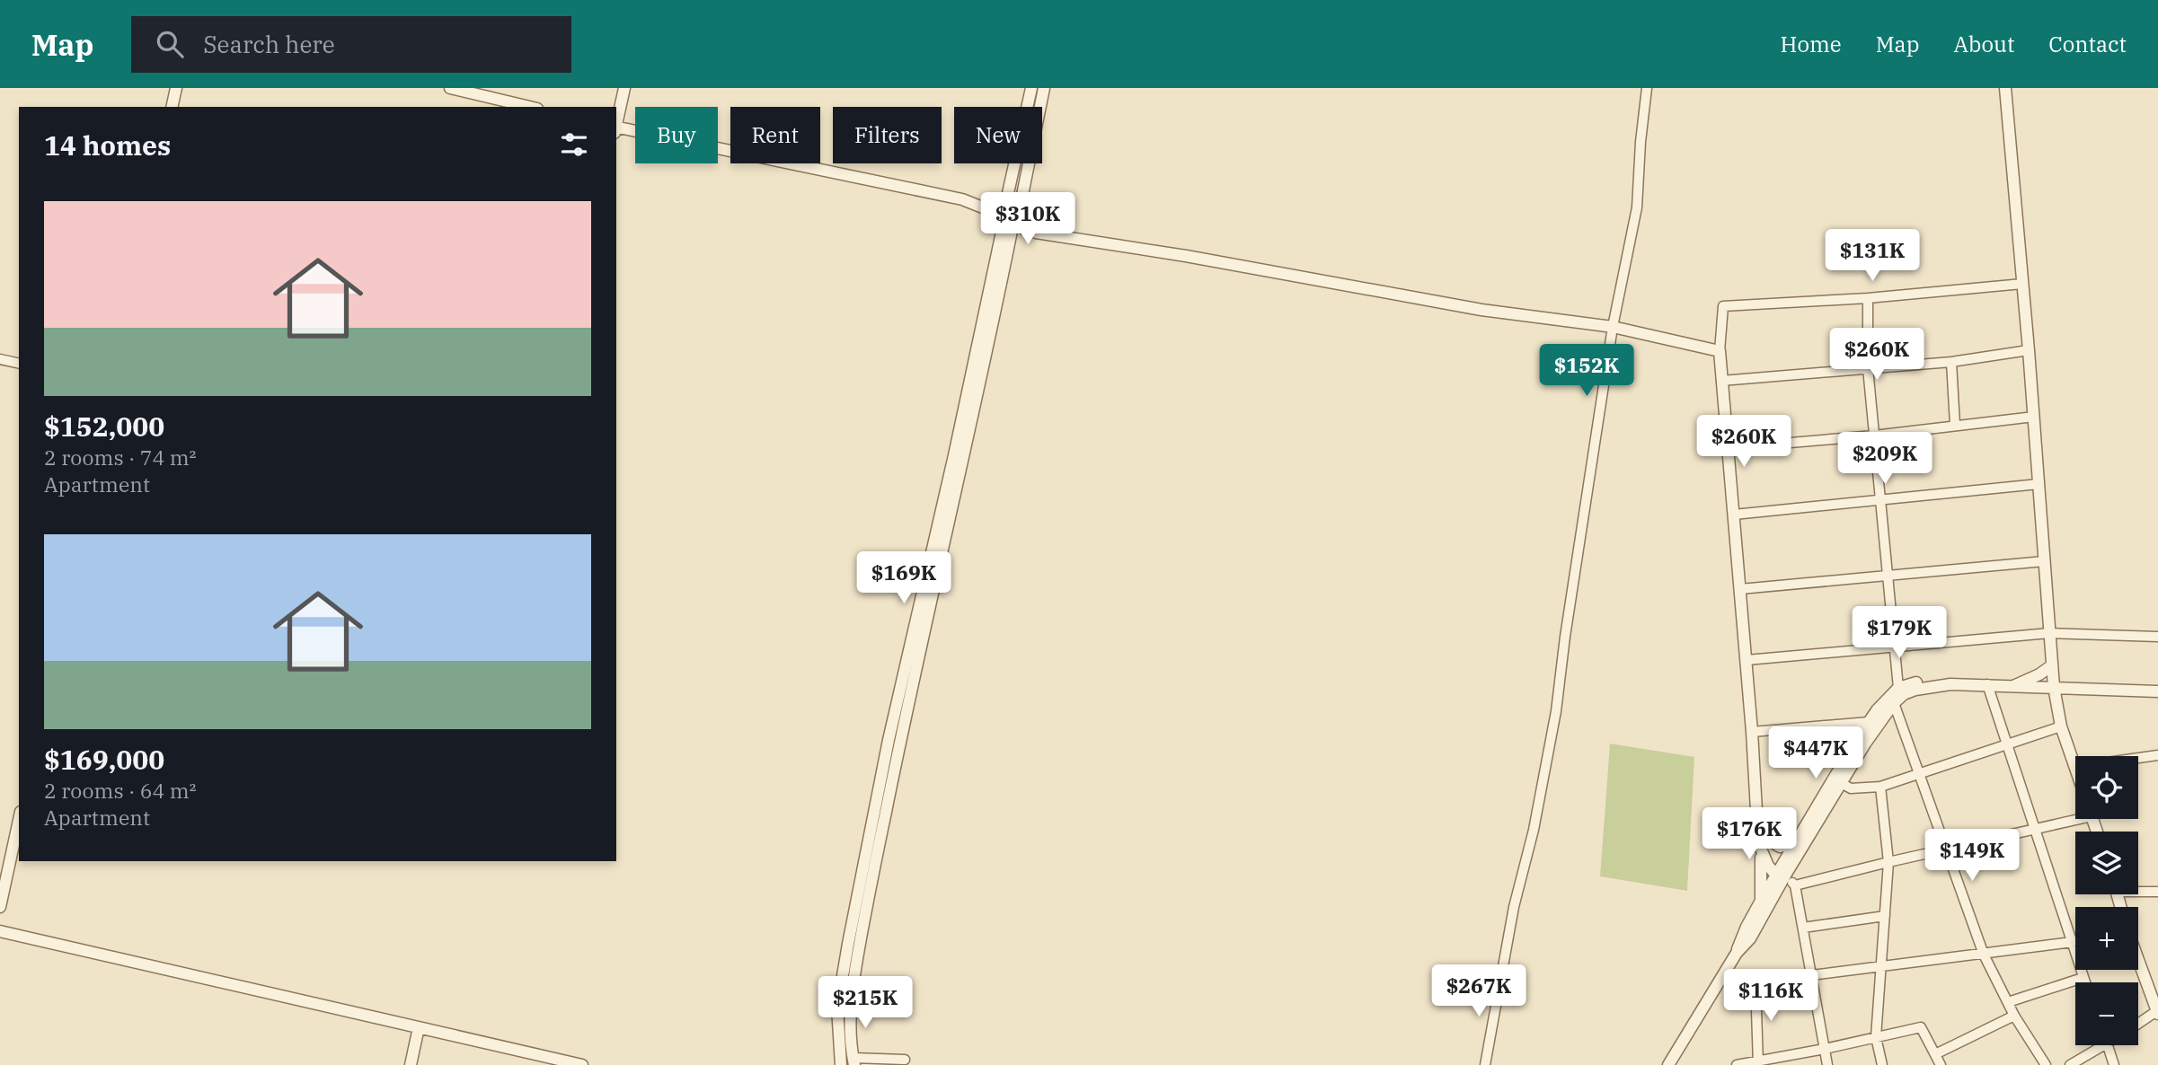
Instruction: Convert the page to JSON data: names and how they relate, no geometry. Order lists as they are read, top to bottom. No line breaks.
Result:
{"page":{"header":"Map","search":"Search here","nav":["Home","Map","About","Contact"],"chip":["Buy","Rent","Filters","New"],"heading":"14 homes","list":[{"name":"$152,000","note":"2 rooms · 74 m² · Apartment"},{"name":"$169,000","note":"2 rooms · 64 m² · Apartment"}],"price":["$310K","$131K","$260K","$152K","$260K","$209K","$169K","$179K","$447K","$176K","$149K","$267K","$116K","$215K"],"map_buttons":["+","−"]}}
